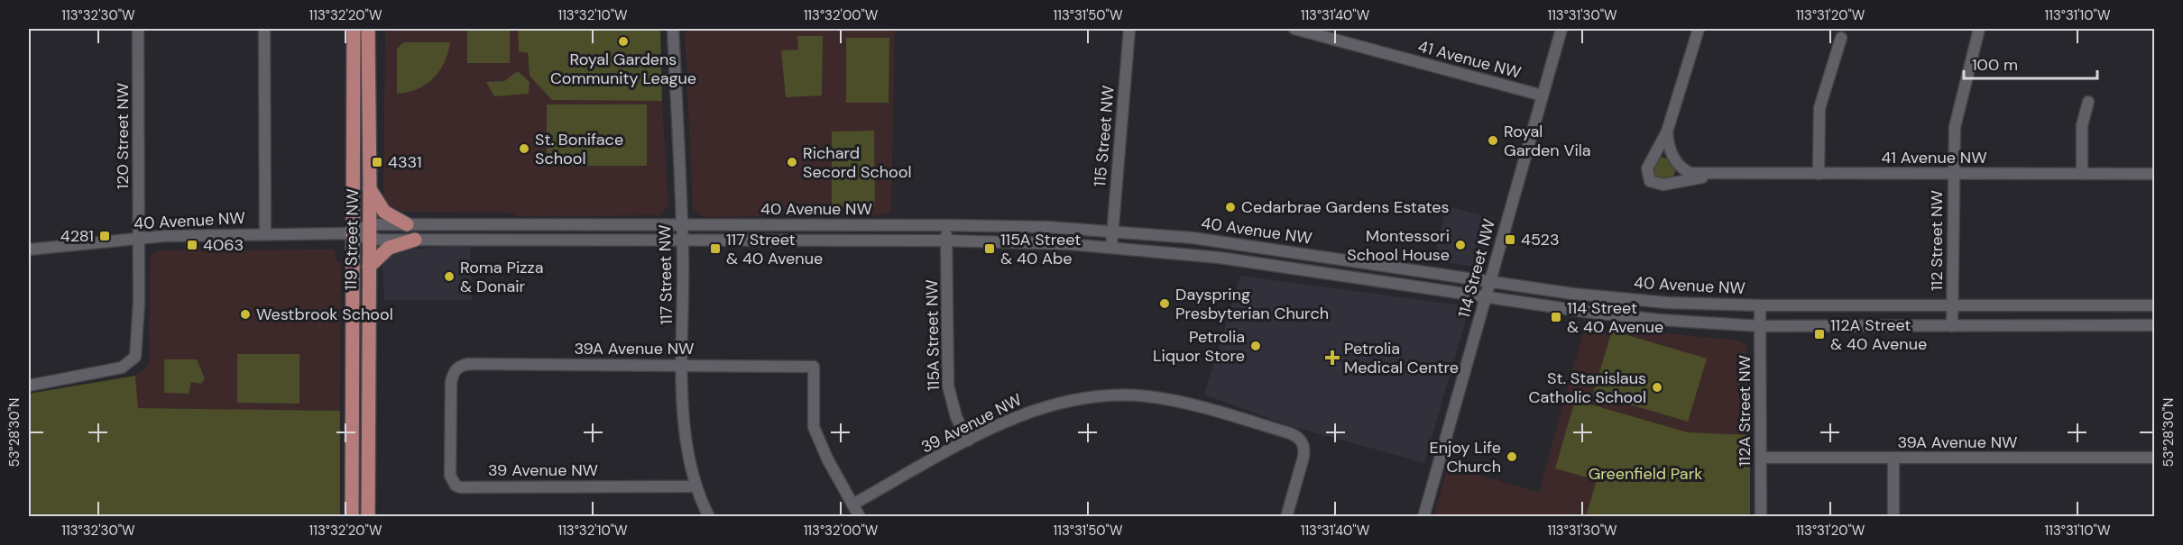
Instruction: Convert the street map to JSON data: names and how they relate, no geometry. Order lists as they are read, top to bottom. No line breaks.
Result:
{"streets":{"main road":["119 Street NW"],"street":["41 Avenue NW","120 Street NW","115 Street NW","40 Avenue NW","112 Street NW","114 Street NW","117 Street NW","115A Street NW","39A Avenue NW","112A Street NW","39 Avenue NW"]},"crossings":[["41 Avenue NW","112 Street NW"],["41 Avenue NW","114 Street NW"],["120 Street NW","40 Avenue NW"],["115 Street NW","40 Avenue NW"],["40 Avenue NW","119 Street NW"],["40 Avenue NW","112 Street NW"],["40 Avenue NW","114 Street NW"],["40 Avenue NW","117 Street NW"],["40 Avenue NW","115A Street NW"],["40 Avenue NW","112A Street NW"],["117 Street NW","39A Avenue NW"],["117 Street NW","39 Avenue NW"],["115A Street NW","39 Avenue NW"],["39A Avenue NW","112A Street NW"],["39A Avenue NW","39 Avenue NW"]],"parks":["Greenfield Park"],"places":{"other":["Royal Gardens Community League","Royal Garden Vila","St. Boniface School","Richard Secord School","Cedarbrae Gardens Estates","Montessori School House","Roma Pizza & Donair","Dayspring Presbyterian Church","Westbrook School","Petrolia Liquor Store","St. Stanislaus Catholic School","Enjoy Life Church"],"transit":["4331","4281","4523","4063","117 Street & 40 Avenue","115A Street & 40 Abe","114 Street & 40 Avenue","112A Street & 40 Avenue"],"health":["Petrolia Medical Centre"]},"scale_bar":"100 m","coordinates":["113°32'30\"W","113°32'20\"W","113°32'10\"W","113°32'00\"W","113°31'50\"W","113°31'40\"W","113°31'30\"W","113°31'20\"W","113°31'10\"W","53°28'30\"N"]}
